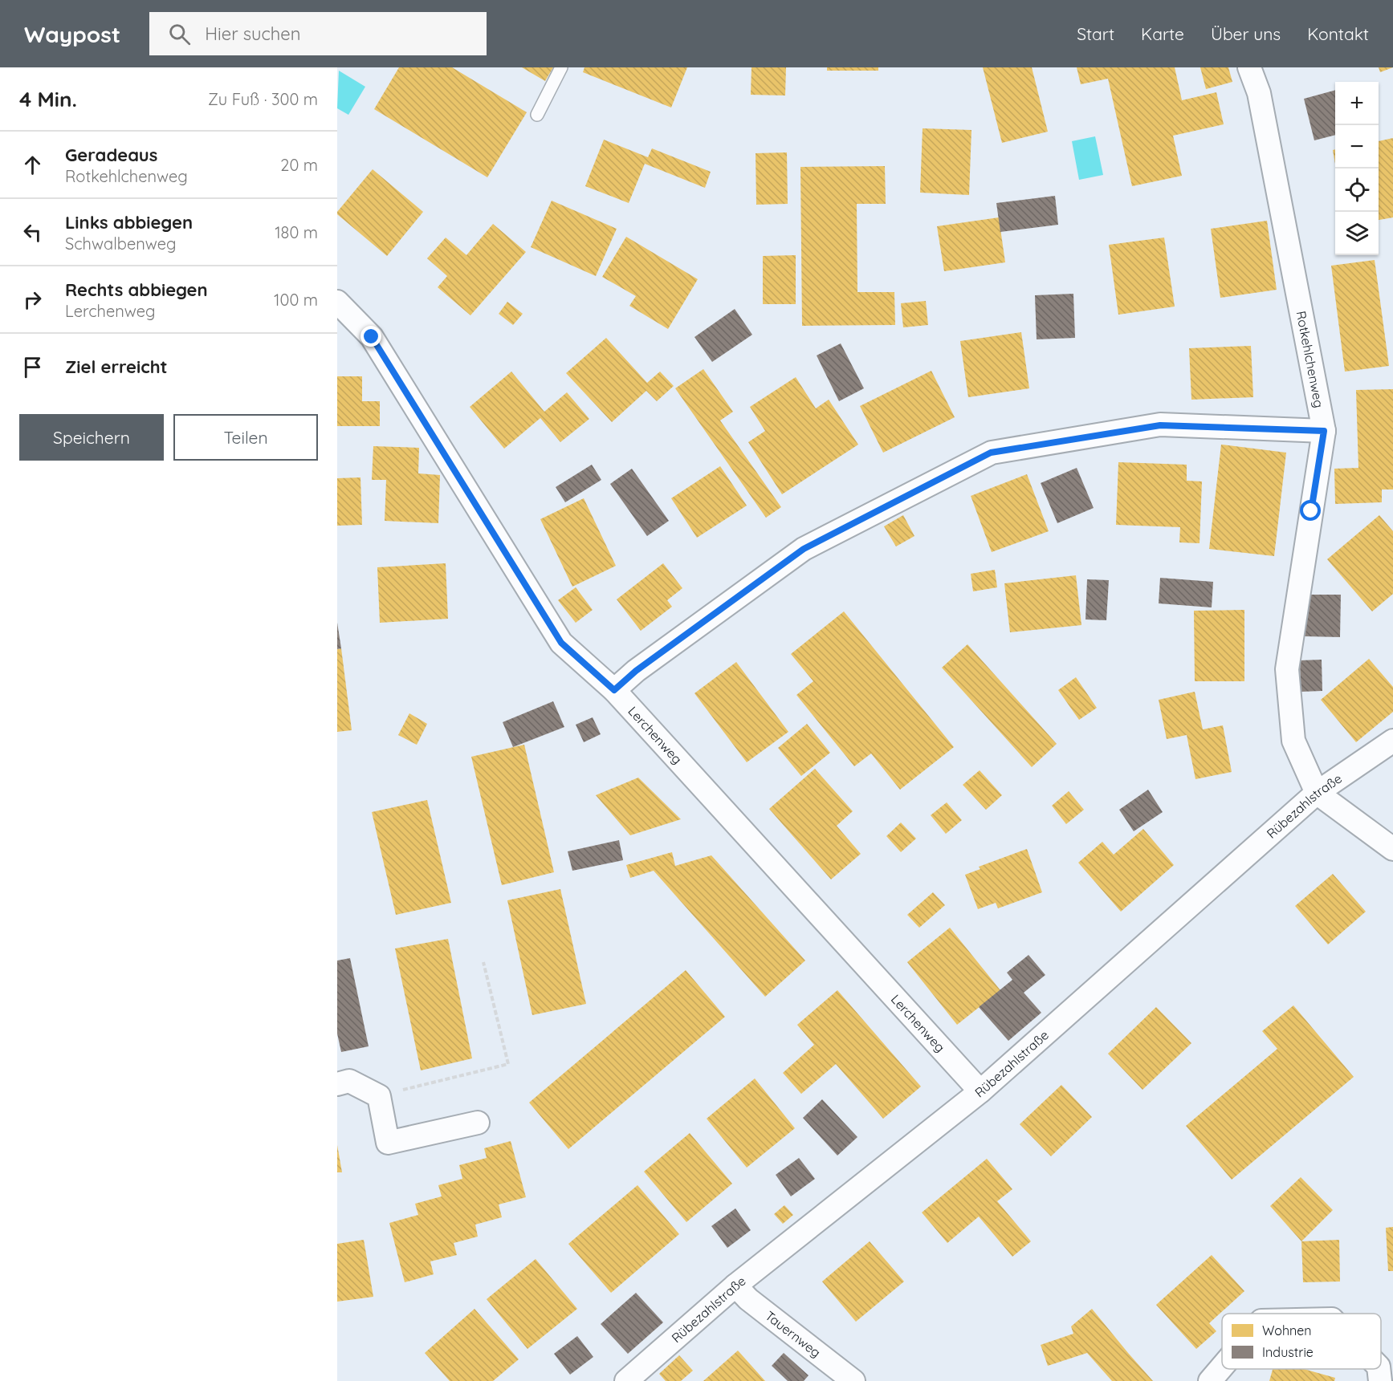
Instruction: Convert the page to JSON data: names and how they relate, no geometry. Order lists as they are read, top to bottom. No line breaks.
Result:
{"streets":{"street":["Rotkehlchenweg","Lerchenweg","Rübezahlstraße","Tauernweg"]},"crossings":[["Rotkehlchenweg","Rübezahlstraße"],["Lerchenweg","Rübezahlstraße"],["Rübezahlstraße","Tauernweg"]],"legend":["Wohnen","Industrie"],"page":{"header":"Waypost","search":"Hier suchen","nav":["Start","Karte","Über uns","Kontakt"],"heading":["4 Min.","Zu Fuß · 300 m"],"map_buttons":["+","−"],"list":[["Geradeaus","Rotkehlchenweg","20 m"],["Links abbiegen","Schwalbenweg","180 m"],["Rechts abbiegen","Lerchenweg","100 m"],"Ziel erreicht"],"buttons":["Speichern","Teilen"]}}
